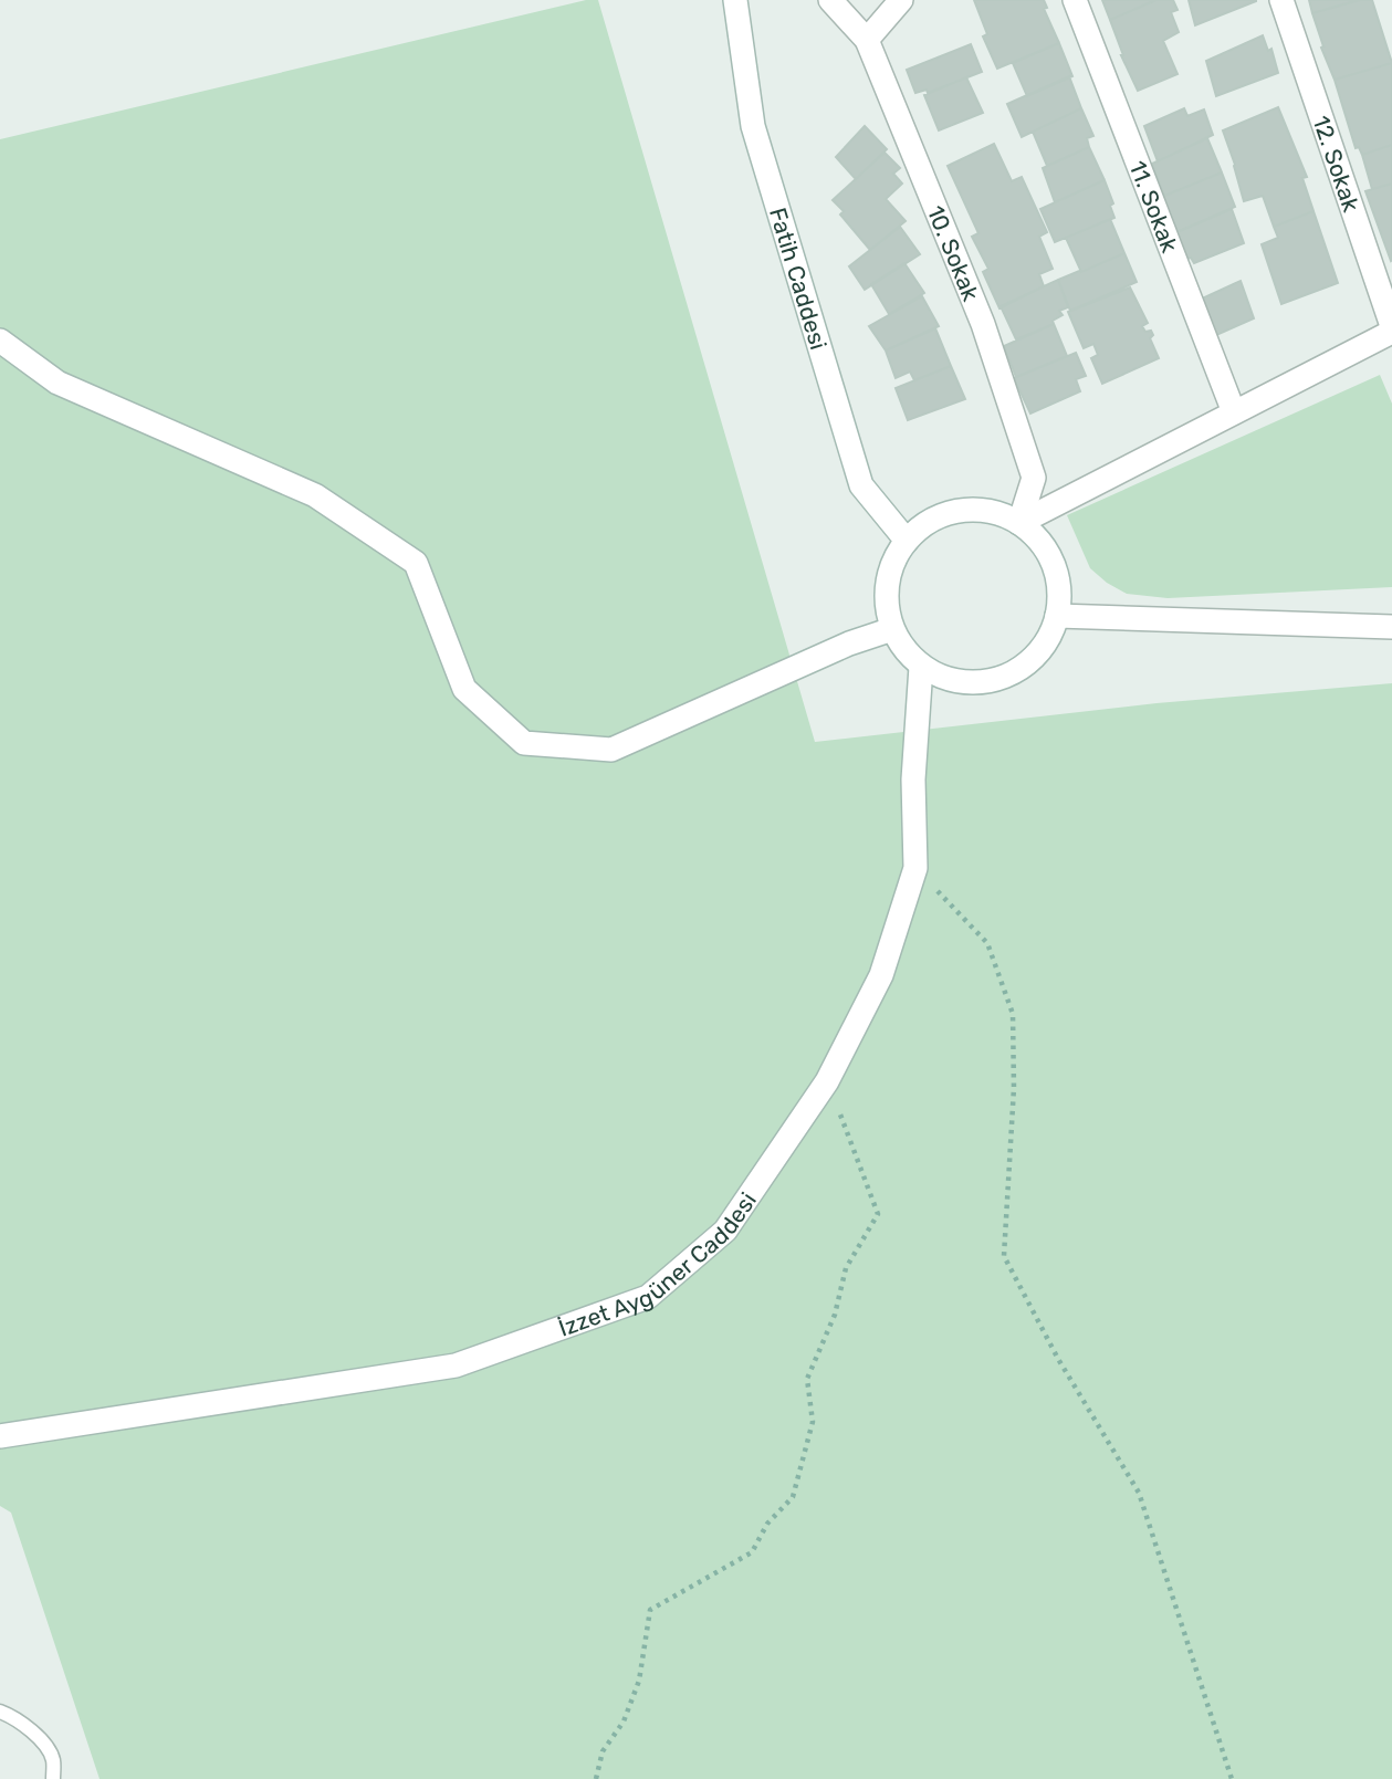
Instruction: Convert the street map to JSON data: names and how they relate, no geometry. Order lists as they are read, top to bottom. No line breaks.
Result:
{"streets":{"street":["12. Sokak","11. Sokak","10. Sokak","Fatih Caddesi","İzzet Aygüner Caddesi"]},"crossings":[["10. Sokak","Fatih Caddesi"],["10. Sokak","İzzet Aygüner Caddesi"],["Fatih Caddesi","İzzet Aygüner Caddesi"]]}
